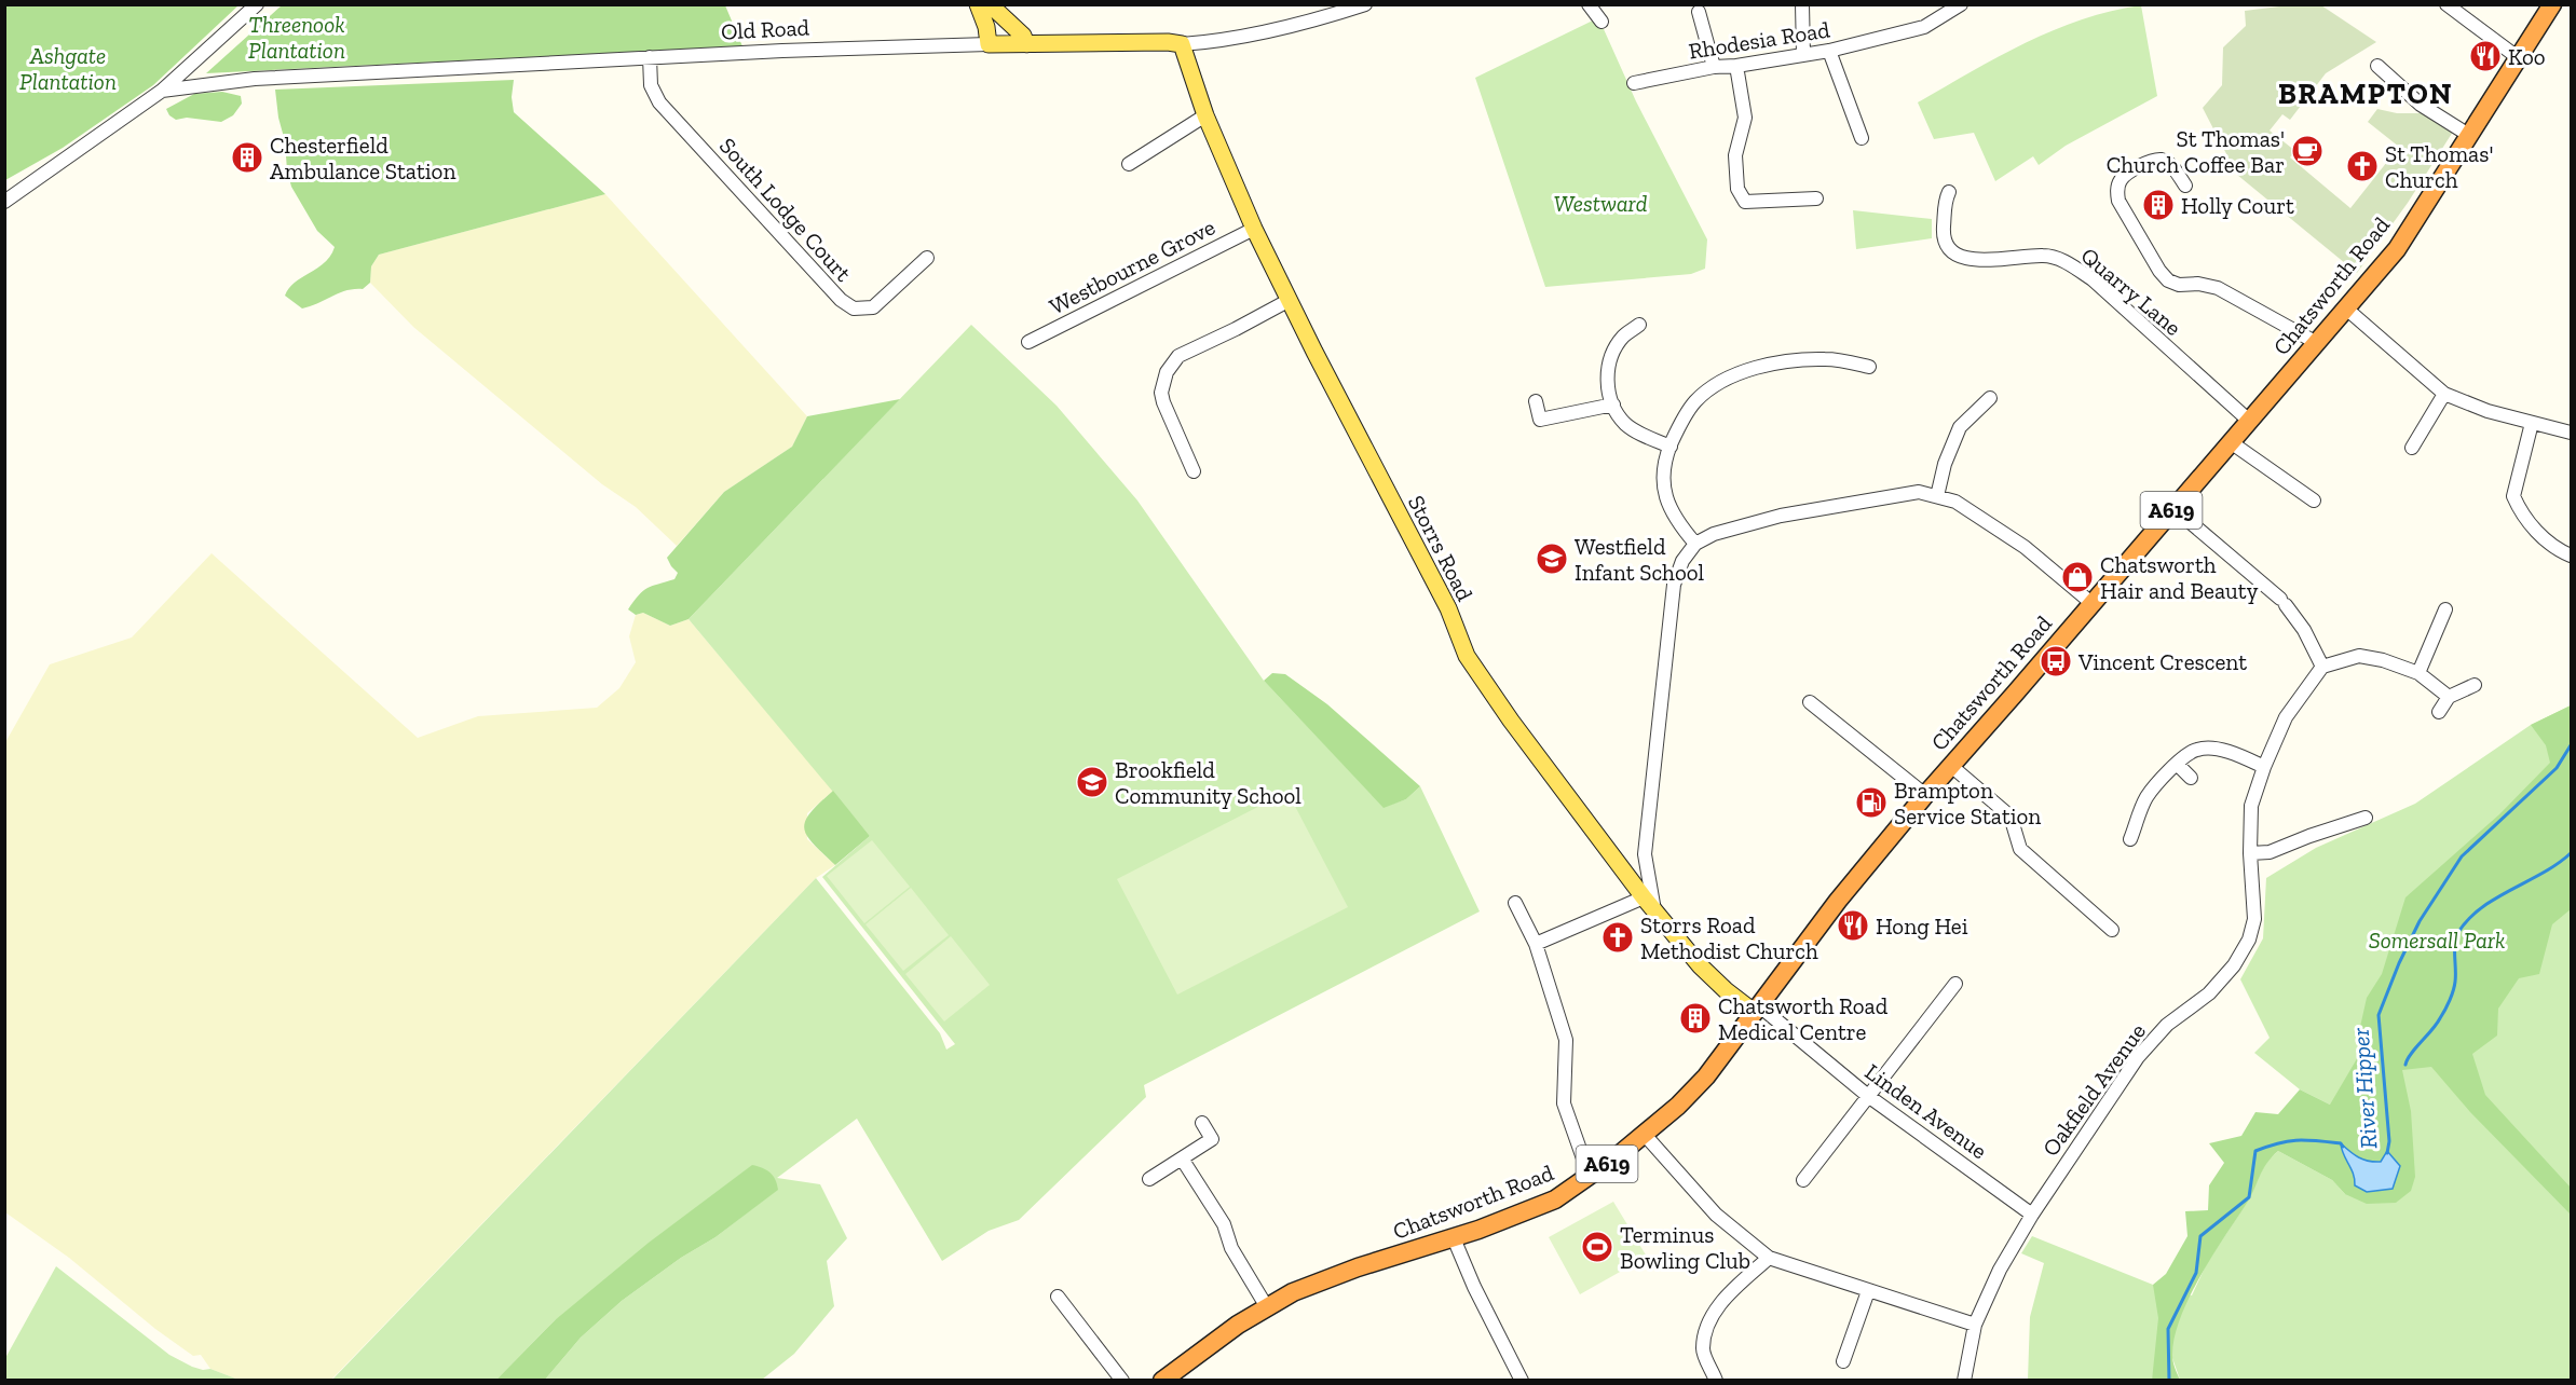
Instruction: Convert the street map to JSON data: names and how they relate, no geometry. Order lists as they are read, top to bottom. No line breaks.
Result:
{"streets":{"highway":["Chatsworth Road","A619"],"main road":["Old Road","Storrs Road"],"street":["Rhodesia Road","South Lodge Court","Westbourne Grove","Quarry Lane","Oakfield Avenue","Linden Avenue"]},"crossings":[["Old Road","South Lodge Court"],["Old Road","Storrs Road"],["Westbourne Grove","Storrs Road"],["Chatsworth Road","Quarry Lane"],["Chatsworth Road","Storrs Road"],["Chatsworth Road","Linden Avenue"],["Storrs Road","Linden Avenue"],["Oakfield Avenue","Linden Avenue"]],"districts":["BRAMPTON"],"water":["River Hipper"],"parks":["Threenook Plantation","Ashgate Plantation","Westward","Somersall Park"],"places":{"restaurant":["Koo","Hong Hei"],"cafe":["St Thomas' Church Coffee Bar"],"building":["Chesterfield Ambulance Station","Holly Court","Chatsworth Road Medical Centre"],"church":["St Thomas' Church","Storrs Road Methodist Church"],"school or university":["Westfield Infant School","Brookfield Community School"],"shop":["Chatsworth Hair and Beauty"],"bus stop":["Vincent Crescent"],"fuel station":["Brampton Service Station"],"sports":["Terminus Bowling Club"]}}
